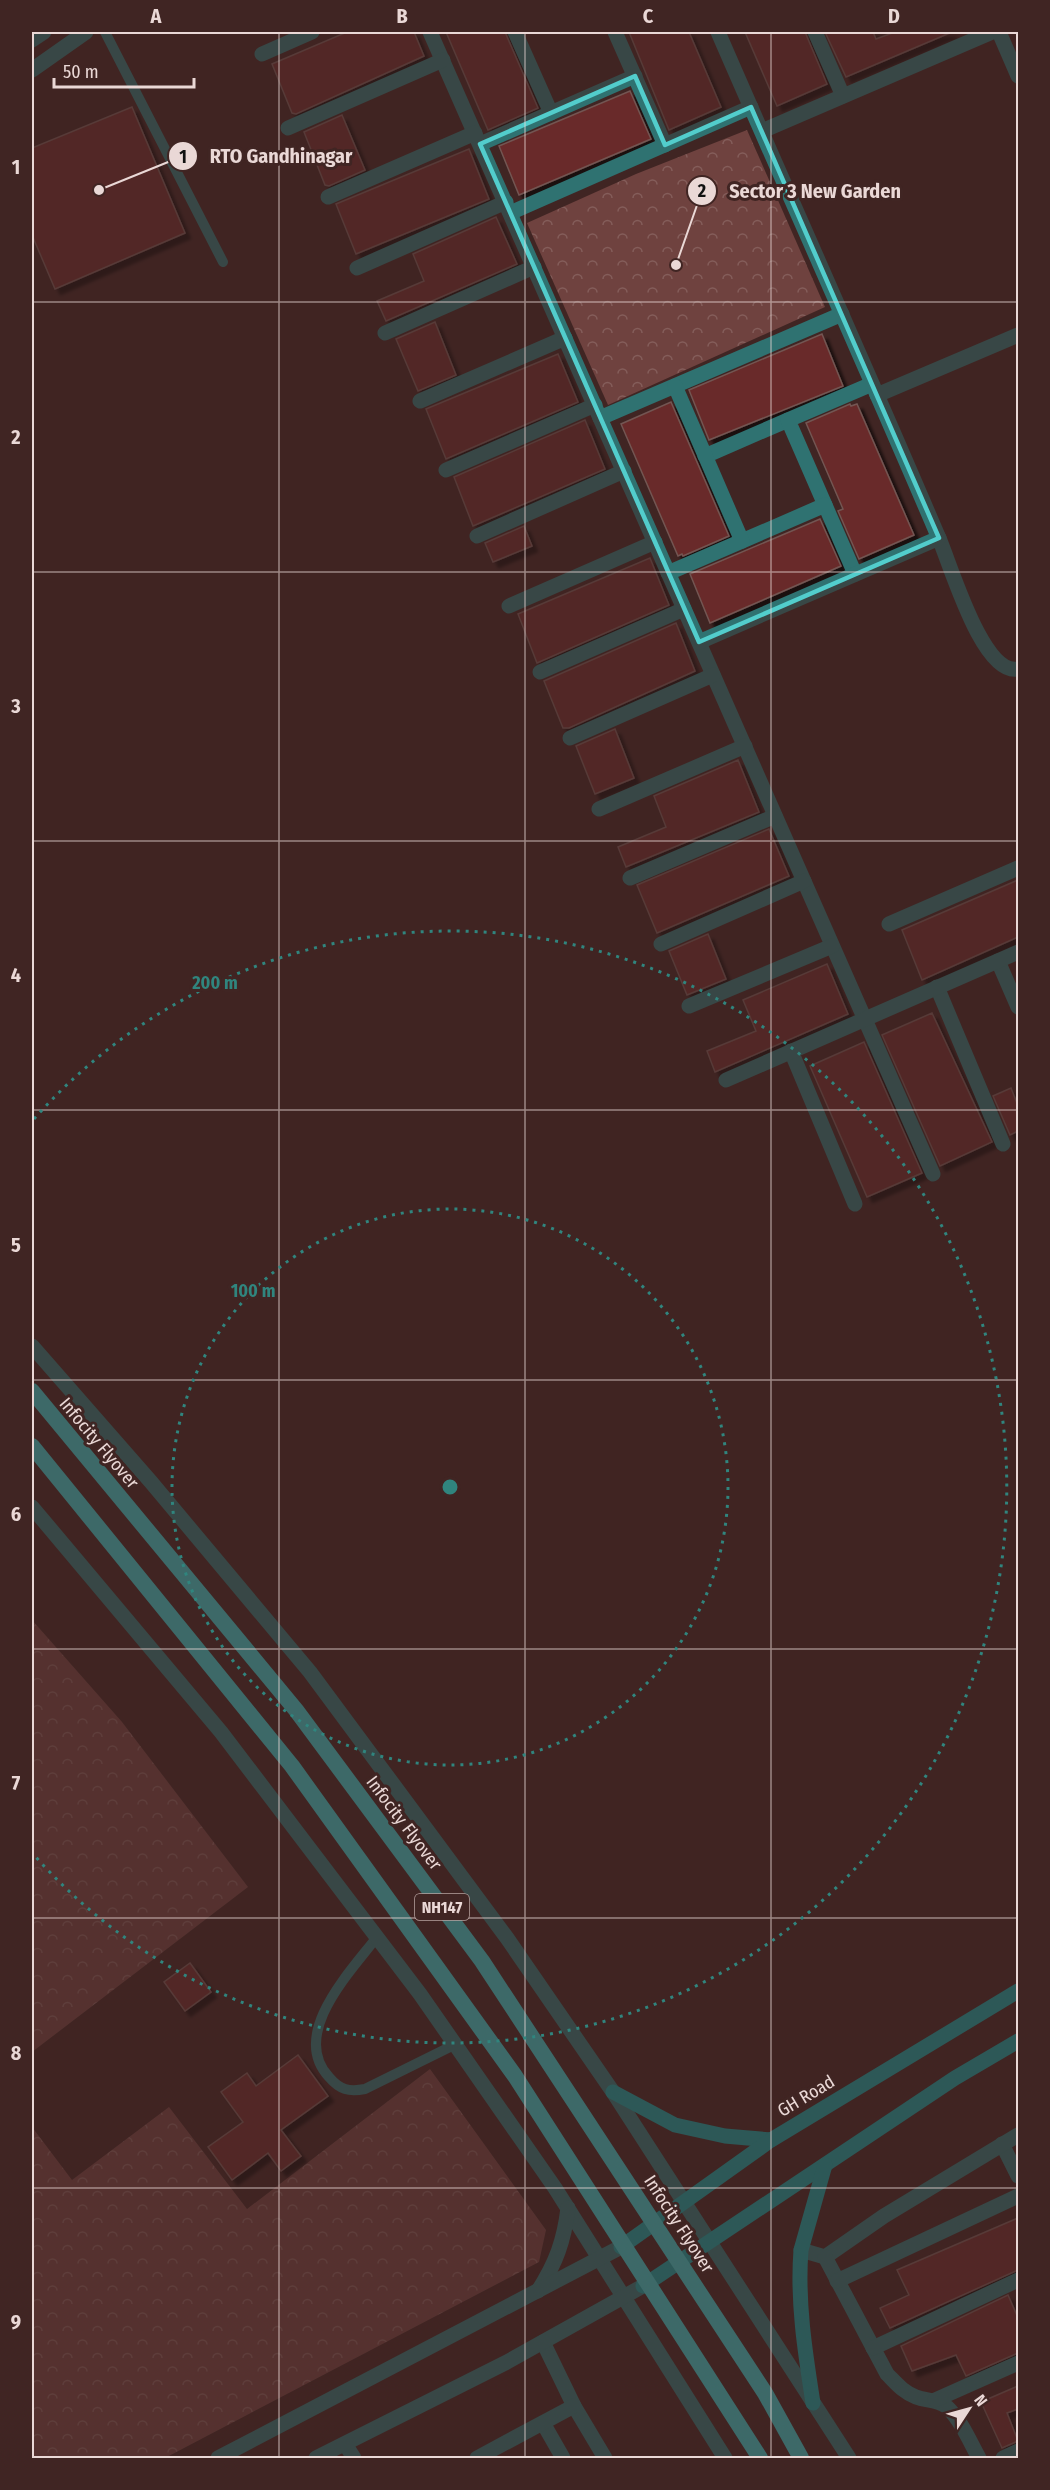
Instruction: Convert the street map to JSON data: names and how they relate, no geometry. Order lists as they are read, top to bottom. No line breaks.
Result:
{"streets":{"highway":["Infocity Flyover","NH147"],"main road":["GH Road"]},"places":["RTO Gandhinagar","Sector 3 New Garden"],"scale_bar":"50 m","north":"top right","grid":{"columns":["A","B","C","D"],"rows":["1","2","3","4","5","6","7","8","9"]},"rings":["200 m","100 m"]}
